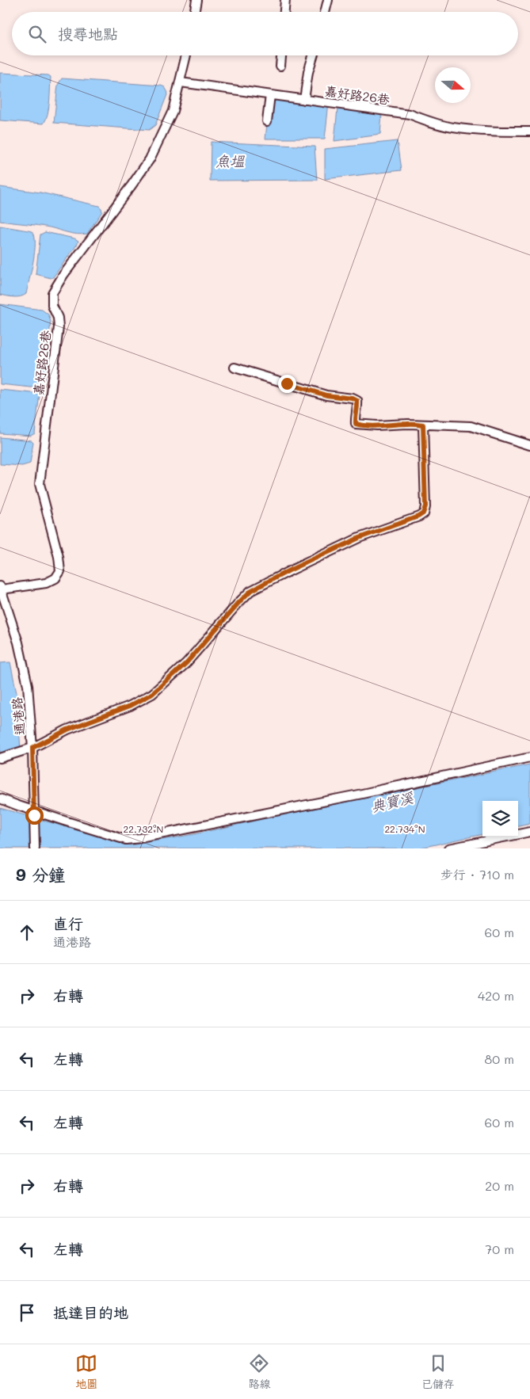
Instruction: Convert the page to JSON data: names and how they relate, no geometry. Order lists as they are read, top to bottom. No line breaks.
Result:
{"streets":{"street":["嘉好路26巷","通港路"]},"crossings":[["嘉好路26巷","通港路"]],"water":["魚塭","典寶溪"],"north":"right","page":{"search":"搜尋地點","heading":["9 分鐘","步行 · 710 m"],"list":[["直行","通港路","60 m"],["右轉","420 m"],["左轉","80 m"],["左轉","60 m"],["右轉","20 m"],["左轉","70 m"],"抵達目的地"],"nav":["地圖","路線","已儲存"]},"coordinates":["22.732°N","22.734°N"]}
